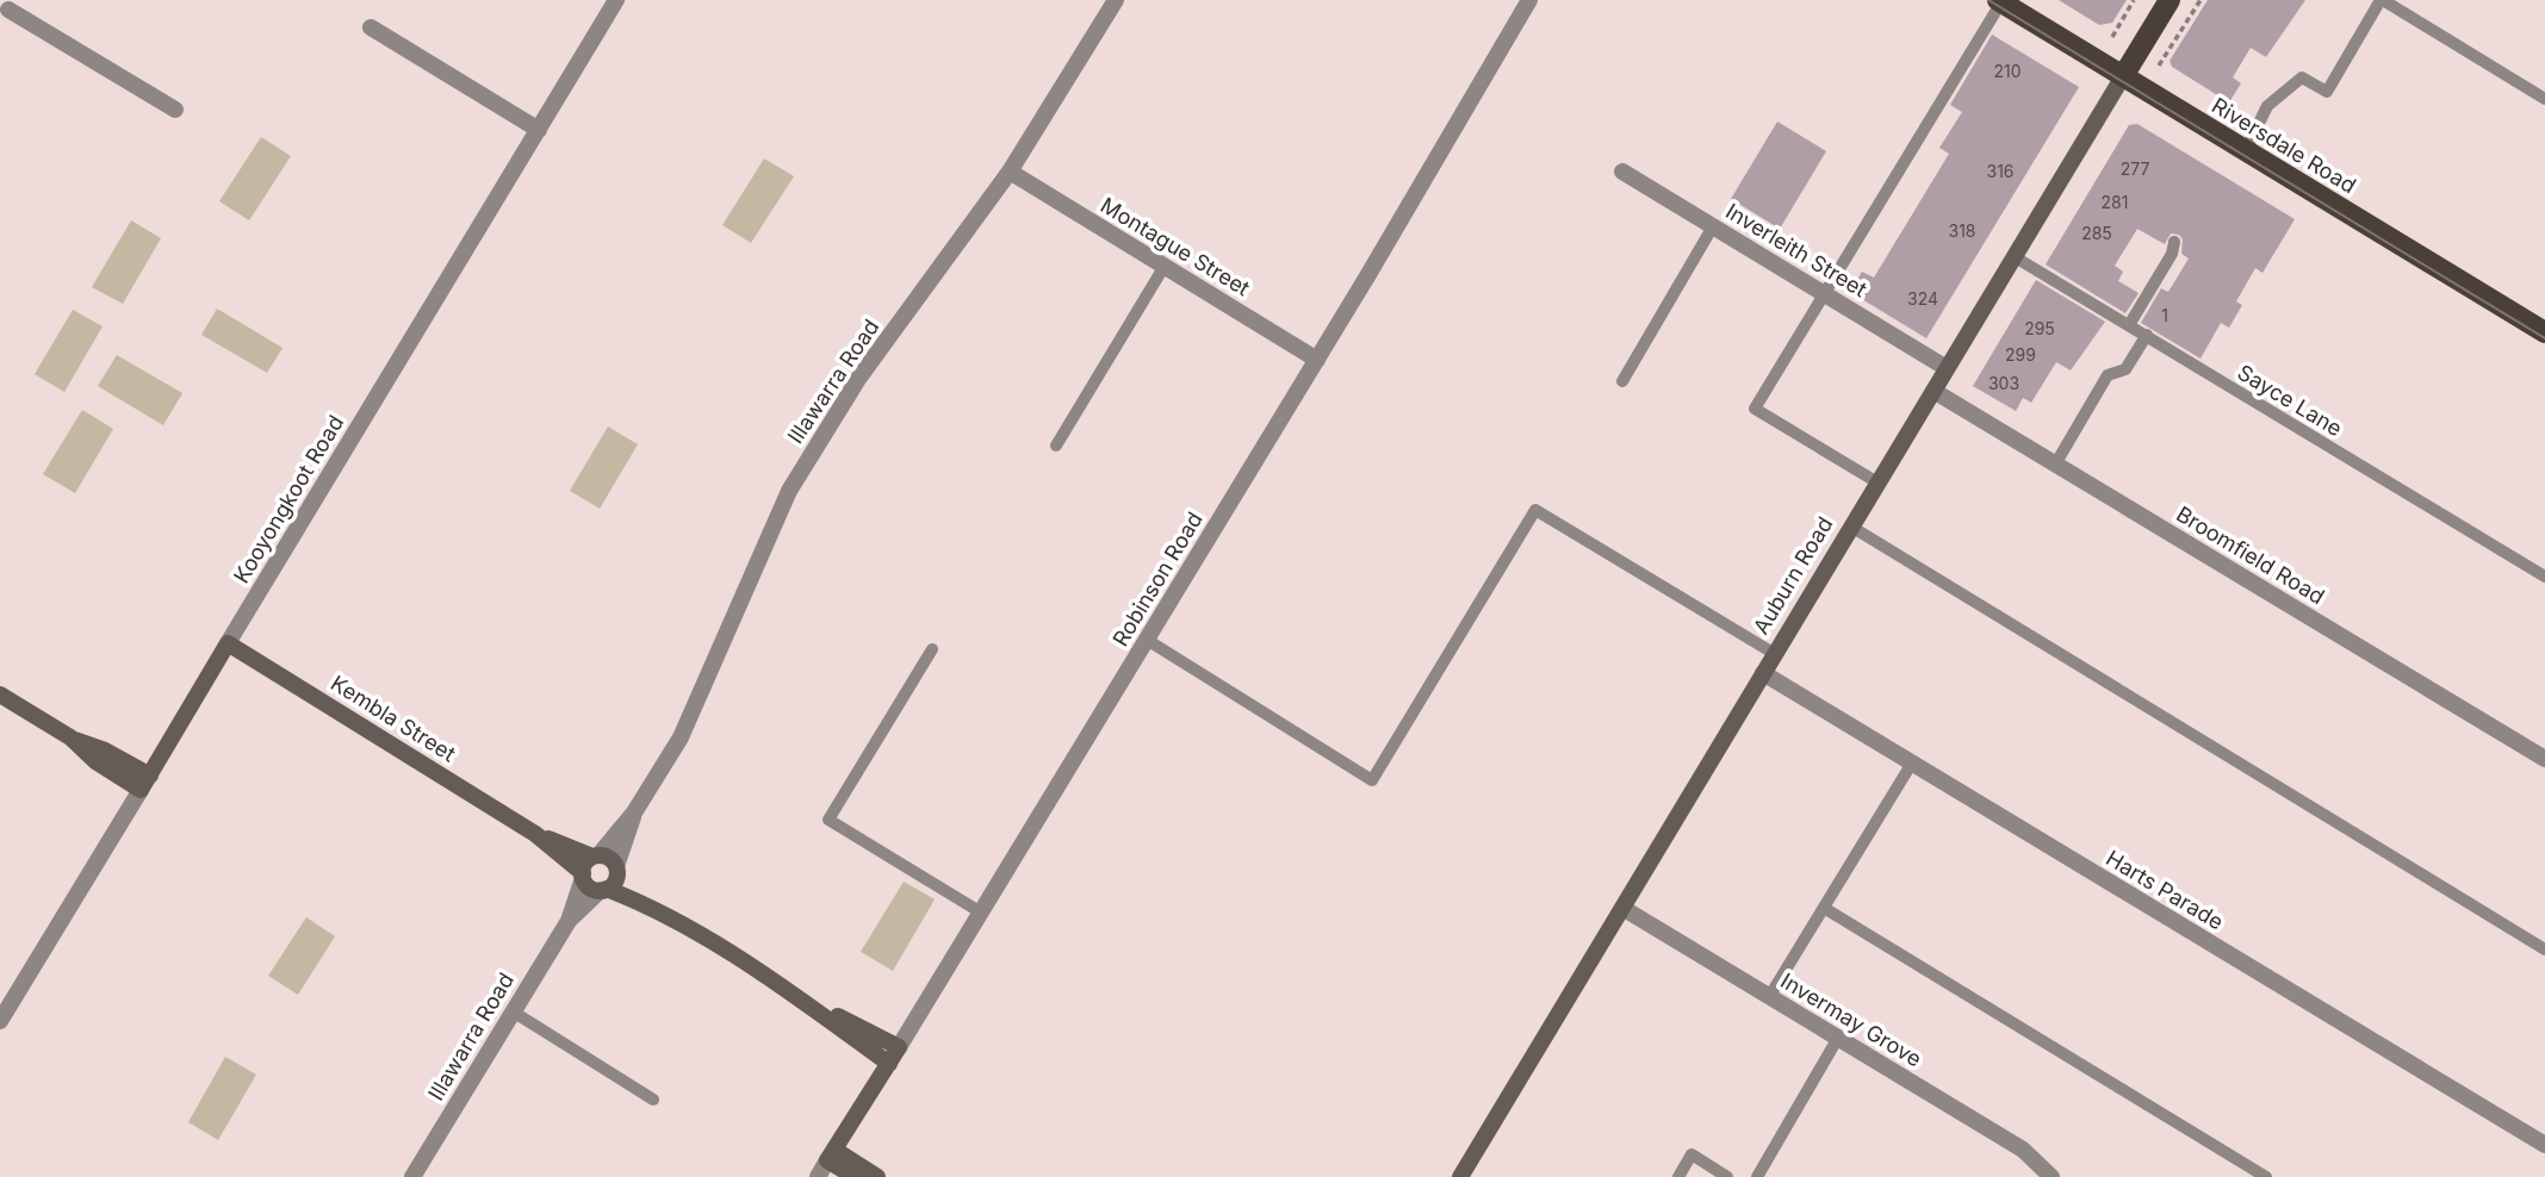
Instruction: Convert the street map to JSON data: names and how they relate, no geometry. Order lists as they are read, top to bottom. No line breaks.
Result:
{"streets":{"main road":["Riversdale Road","Auburn Road"],"street":["Montague Street","Inverleith Street","Illawarra Road","Kooyongkoot Road","Broomfield Road","Robinson Road","Kembla Street","Harts Parade","Invermay Grove"],"lane":["Sayce Lane"]},"crossings":[["Riversdale Road","Auburn Road"],["Montague Street","Illawarra Road"],["Montague Street","Robinson Road"],["Inverleith Street","Auburn Road"],["Illawarra Road","Kembla Street"],["Sayce Lane","Auburn Road"],["Kooyongkoot Road","Kembla Street"],["Broomfield Road","Auburn Road"],["Auburn Road","Harts Parade"],["Auburn Road","Invermay Grove"]],"house_numbers":["210","277","316","281","318","285","324","1","295","299","303"]}
